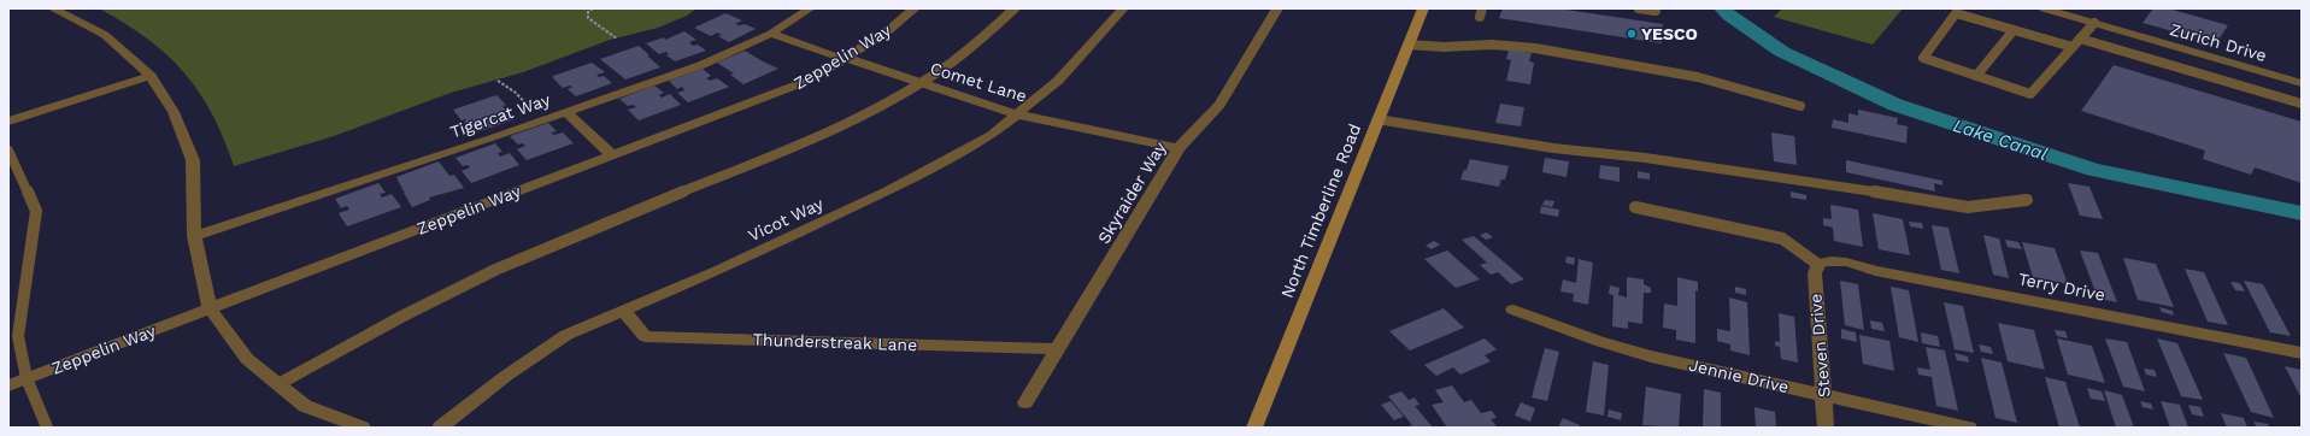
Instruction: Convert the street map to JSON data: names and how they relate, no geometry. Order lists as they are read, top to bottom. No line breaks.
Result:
{"streets":{"main road":["North Timberline Road"],"street":["Zurich Drive","Zeppelin Way","Comet Lane","Tigercat Way","Skyraider Way","Vicot Way","Terry Drive","Thunderstreak Lane","Steven Drive","Jennie Drive"]},"crossings":[["Zeppelin Way","Comet Lane"],["Comet Lane","Tigercat Way"],["Comet Lane","Skyraider Way"],["Comet Lane","Vicot Way"],["Skyraider Way","Thunderstreak Lane"],["Vicot Way","Thunderstreak Lane"],["Terry Drive","Steven Drive"],["Steven Drive","Jennie Drive"]],"water":["Lake Canal"],"places":["YESCO"]}
